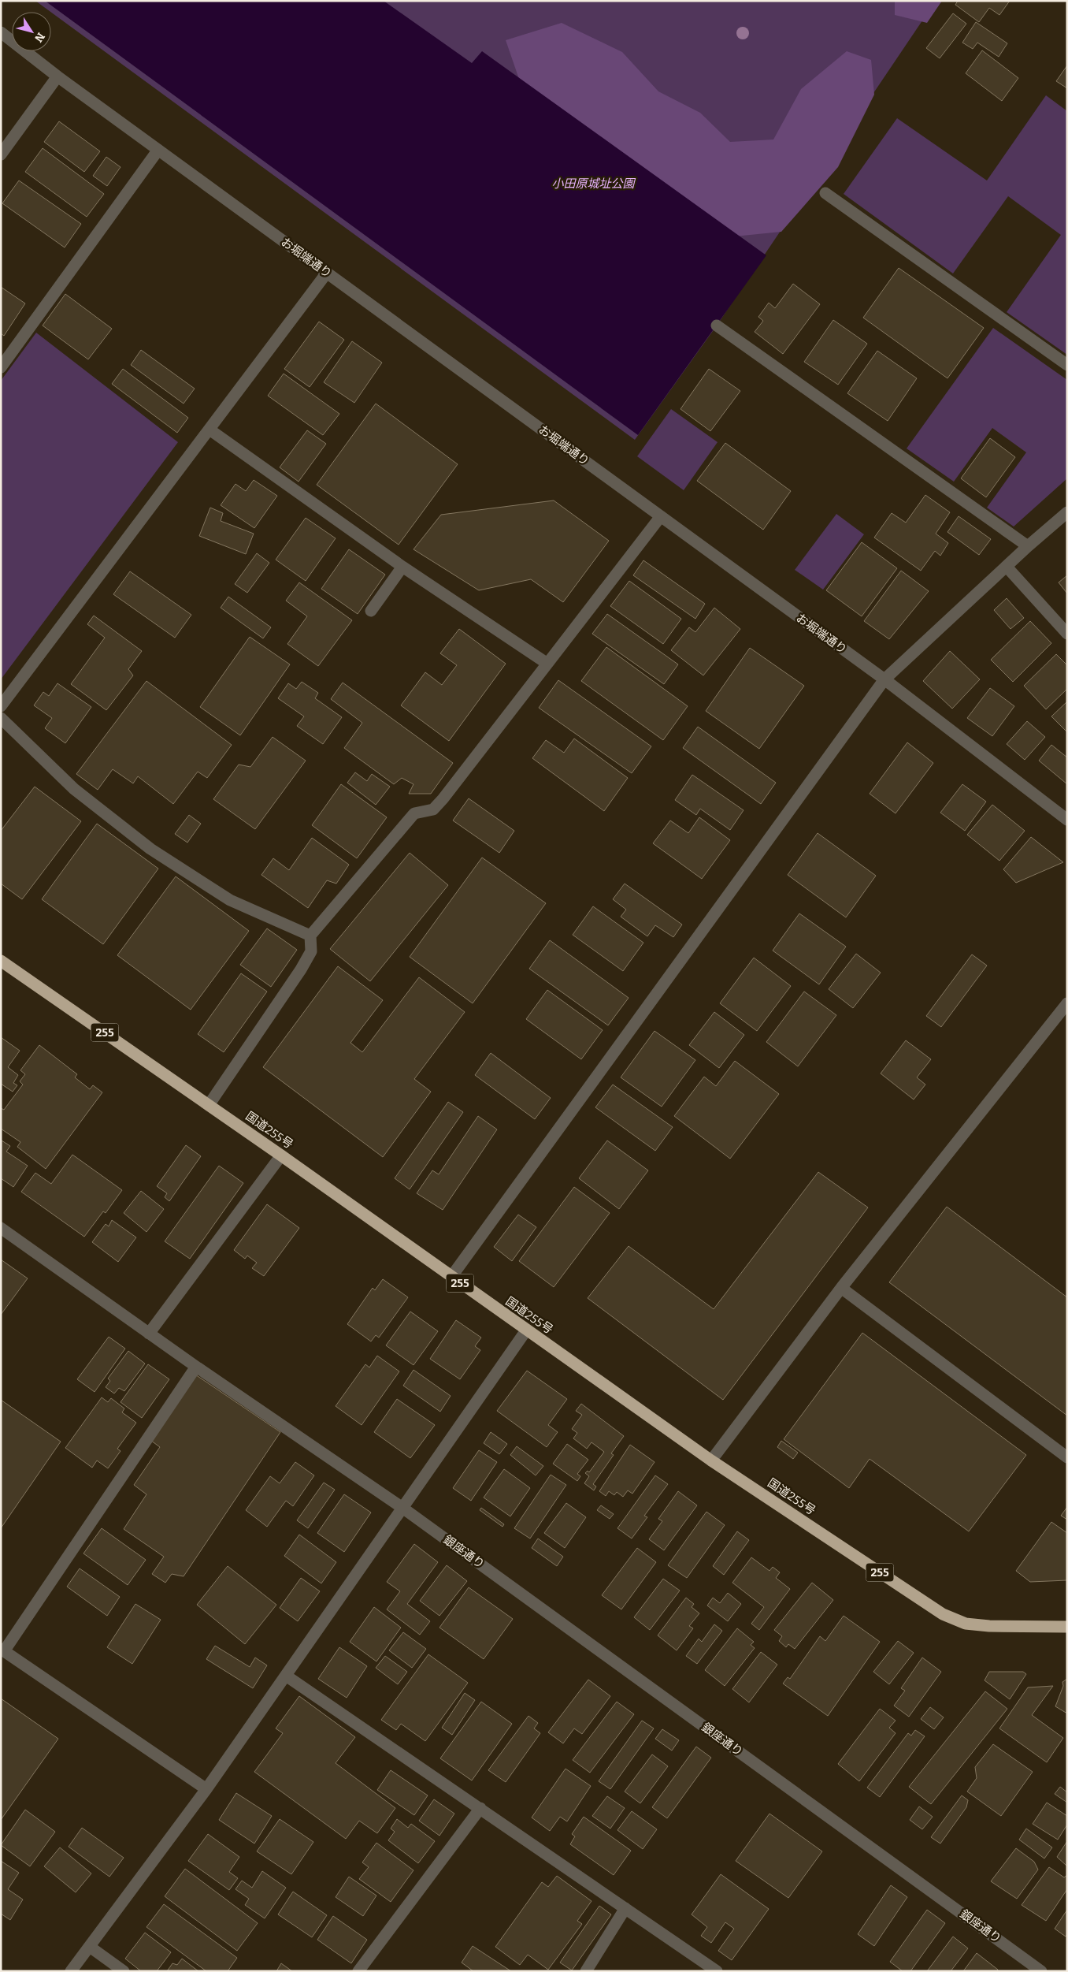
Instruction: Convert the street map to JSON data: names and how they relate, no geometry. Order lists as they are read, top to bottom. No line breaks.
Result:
{"streets":{"highway":["255","国道255号"],"street":["お堀端通り","銀座通り"]},"parks":["小田原城址公園"],"north":"bottom right"}
